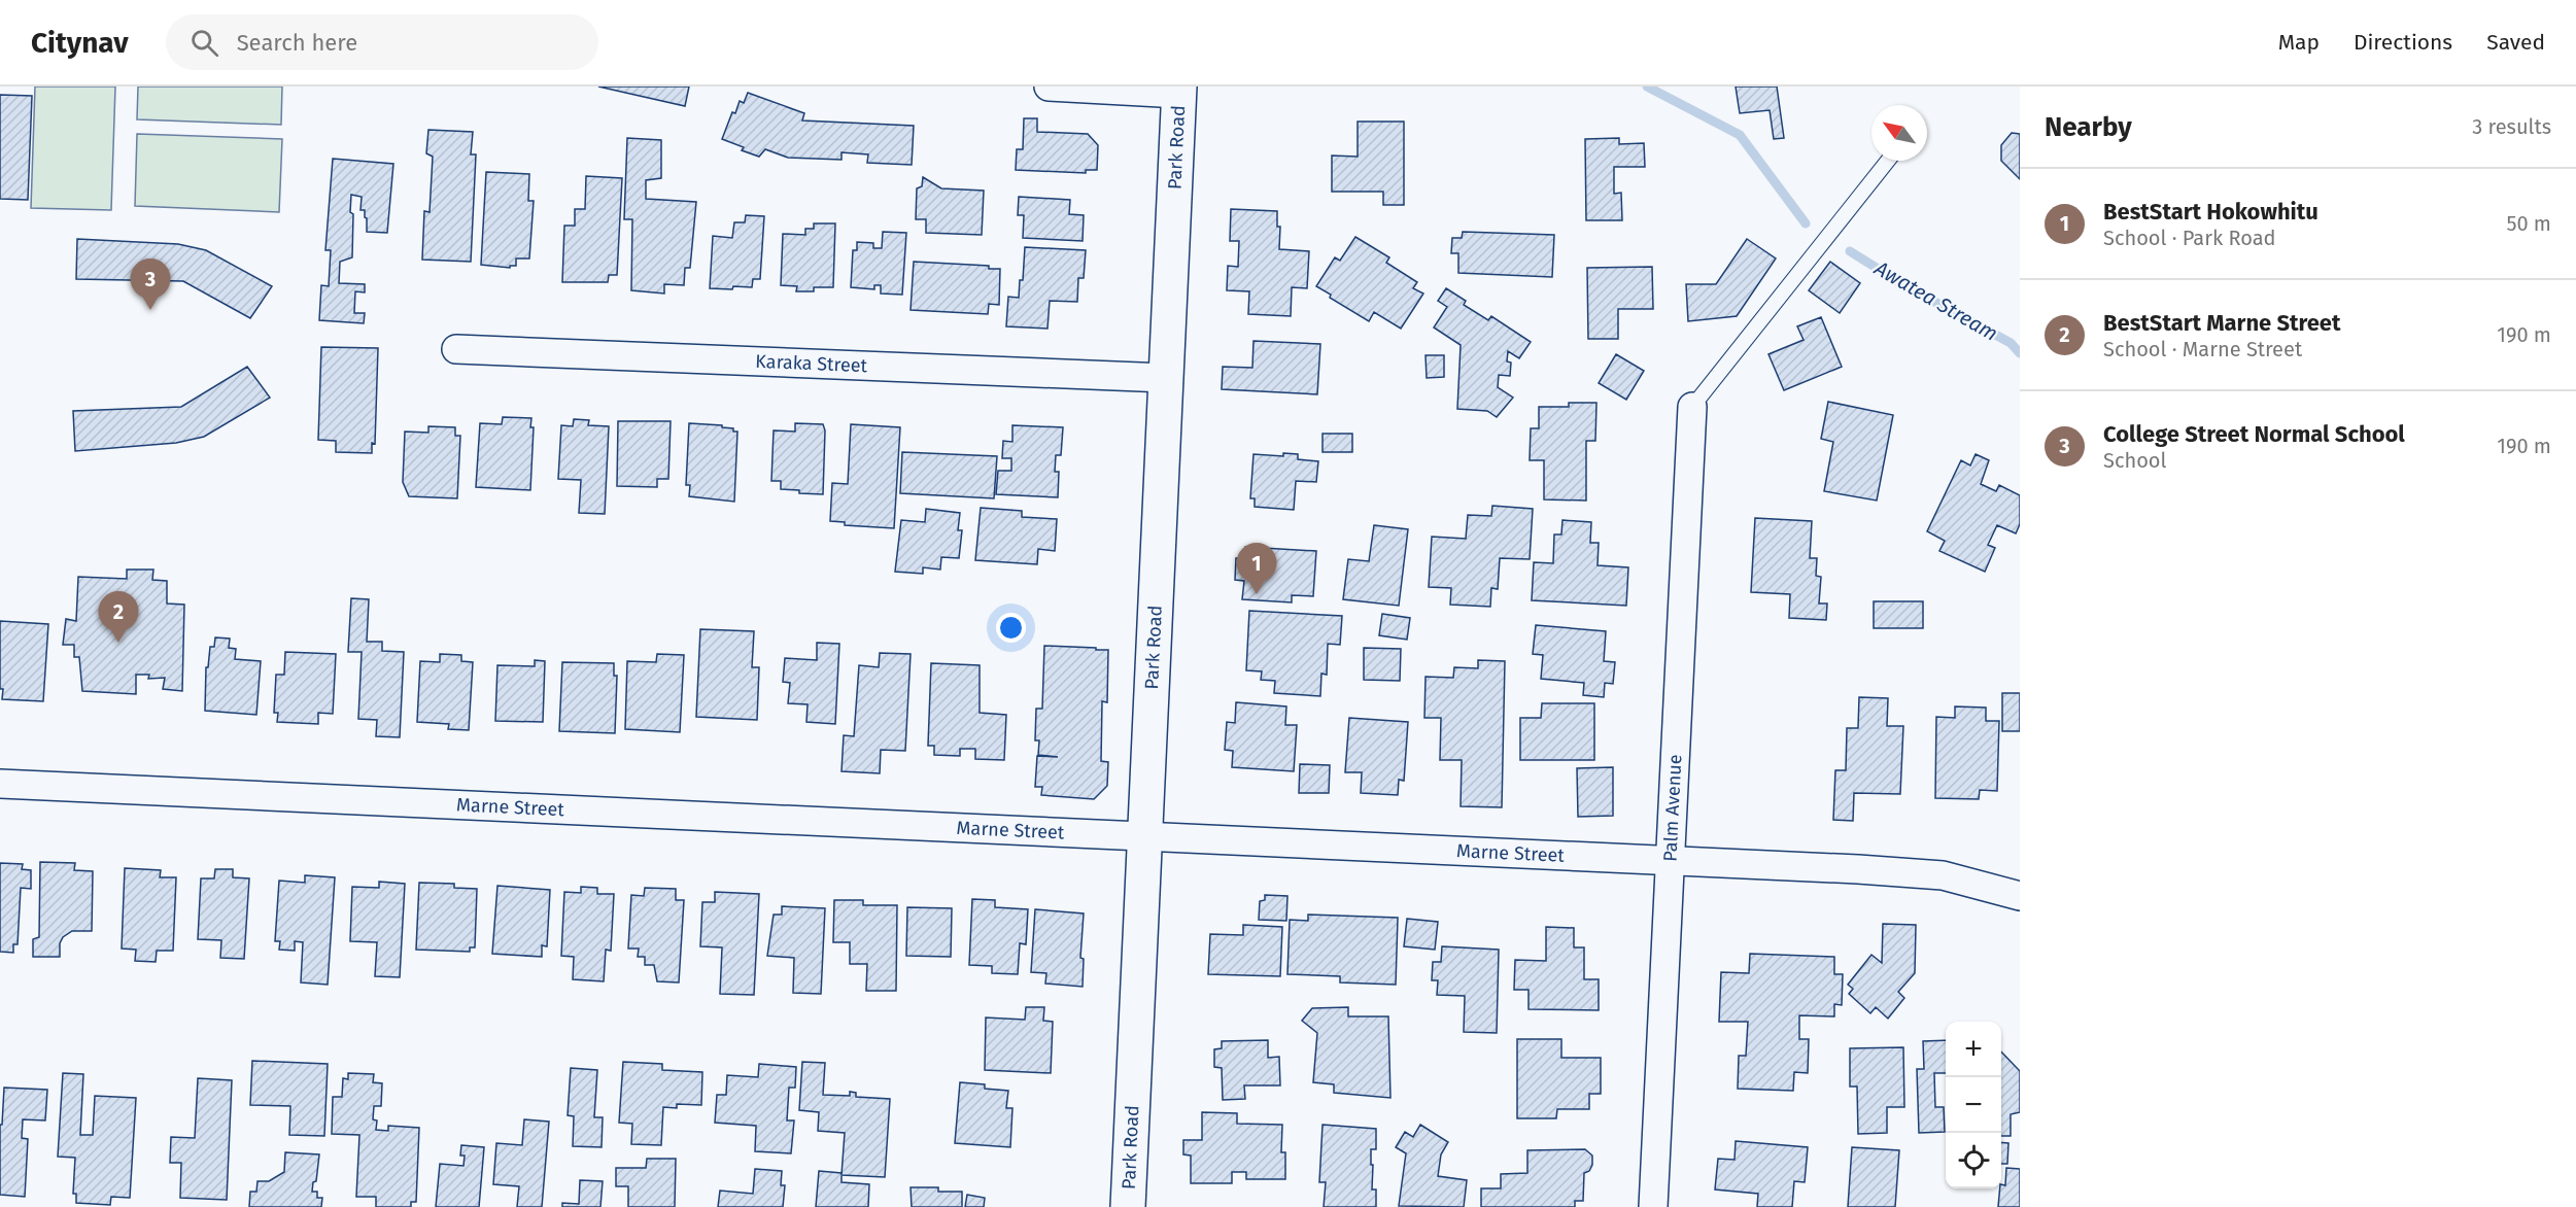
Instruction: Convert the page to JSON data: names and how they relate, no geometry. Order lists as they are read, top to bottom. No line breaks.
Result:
{"streets":{"street":["Park Road","Karaka Street","Palm Avenue","Marne Street"]},"crossings":[["Park Road","Karaka Street"],["Park Road","Marne Street"],["Palm Avenue","Marne Street"]],"water":["Awatea Stream"],"north":"top left","page":{"header":"Citynav","search":"Search here","nav":["Map","Directions","Saved"],"heading":["Nearby","3 results"],"list":[{"mark":"1","name":"BestStart Hokowhitu","note":"School · Park Road","value":"50 m"},{"mark":"2","name":"BestStart Marne Street","note":"School · Marne Street","value":"190 m"},{"mark":"3","name":"College Street Normal School","note":"School","value":"190 m"}],"pins":["3","1","2"],"map_buttons":["+","−"]}}
